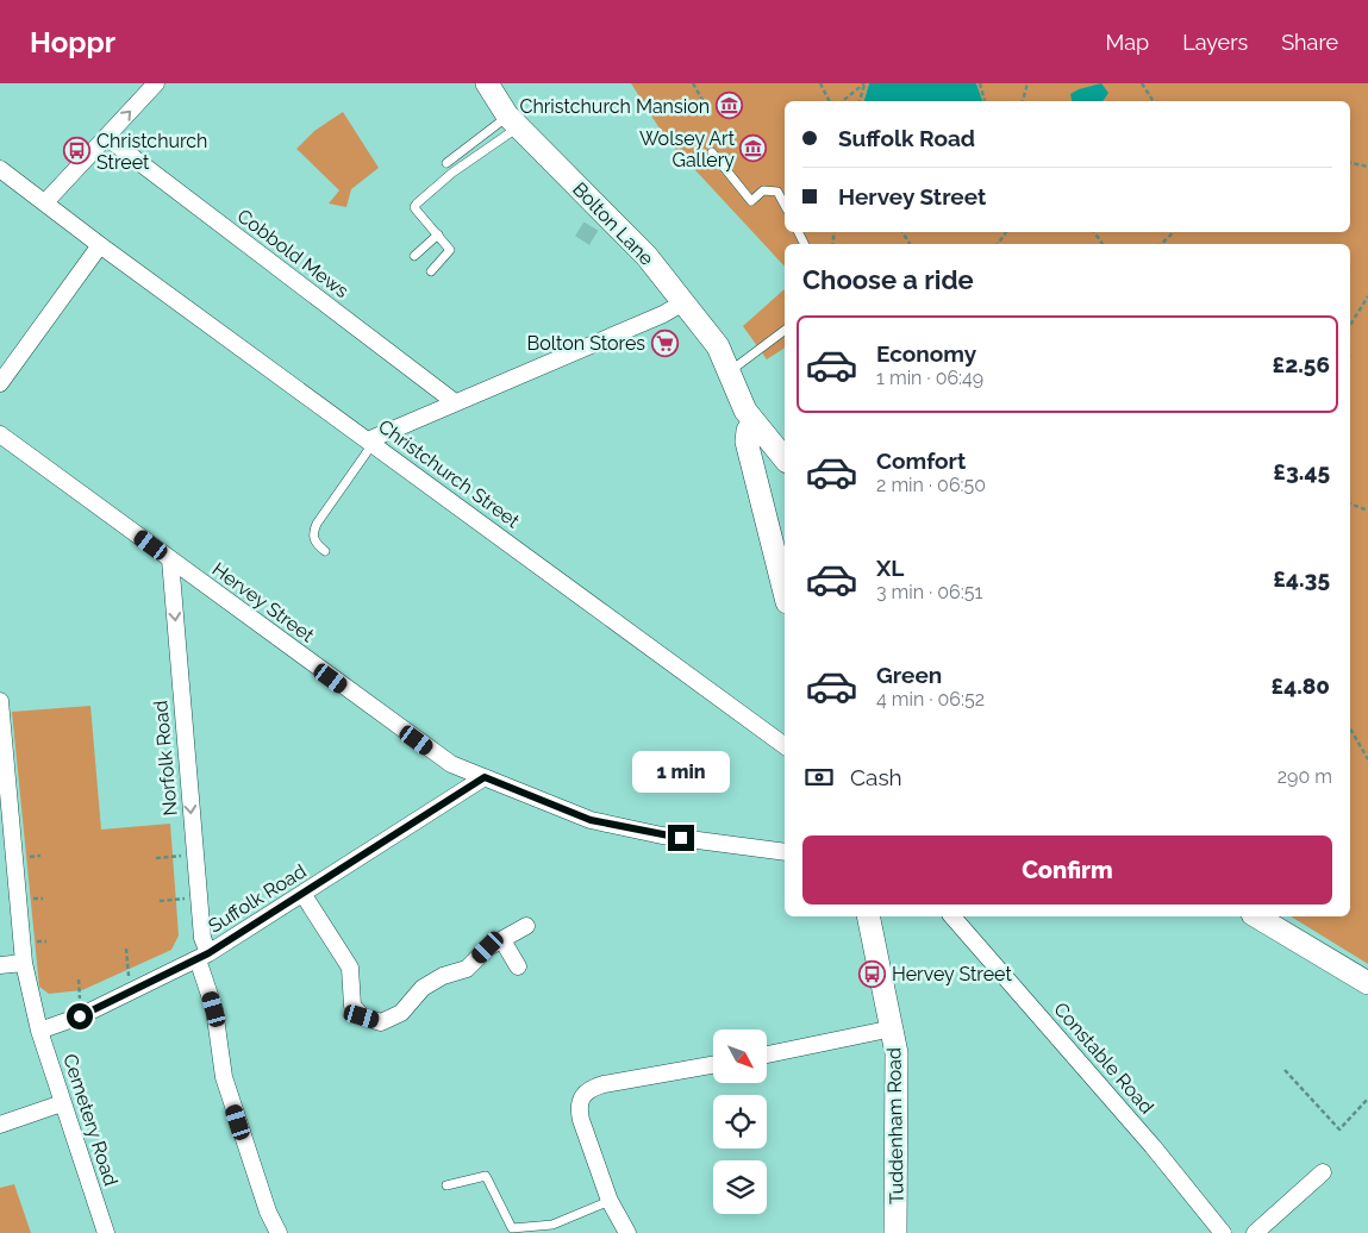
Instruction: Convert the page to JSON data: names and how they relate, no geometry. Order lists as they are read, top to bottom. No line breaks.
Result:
{"streets":{"main road":["Bolton Lane","Tuddenham Road"],"street":["Cobbold Mews","Christchurch Street","Hervey Street","Norfolk Road","Suffolk Road","Constable Road","Cemetery Road"]},"crossings":[["Hervey Street","Norfolk Road"],["Hervey Street","Suffolk Road"],["Norfolk Road","Suffolk Road"],["Suffolk Road","Cemetery Road"]],"one_way":["Norfolk Road"],"places":{"museum":["Christchurch Mansion","Wolsey Art Gallery"],"bus stop":["Christchurch Street","Hervey Street"],"supermarket":["Bolton Stores"]},"north":"bottom right","page":{"header":"Hoppr","nav":["Map","Layers","Share"],"banner":["Suffolk Road","Hervey Street"],"heading":"Choose a ride","list":[{"name":"Economy","note":"1 min · 06:49","value":"£2.56"},{"name":"Comfort","note":"2 min · 06:50","value":"£3.45"},{"name":"XL","note":"3 min · 06:51","value":"£4.35"},{"name":"Green","note":"4 min · 06:52","value":"£4.80"}],"pay":["Cash","290 m"],"bubble":"1 min","buttons":"Confirm"}}
